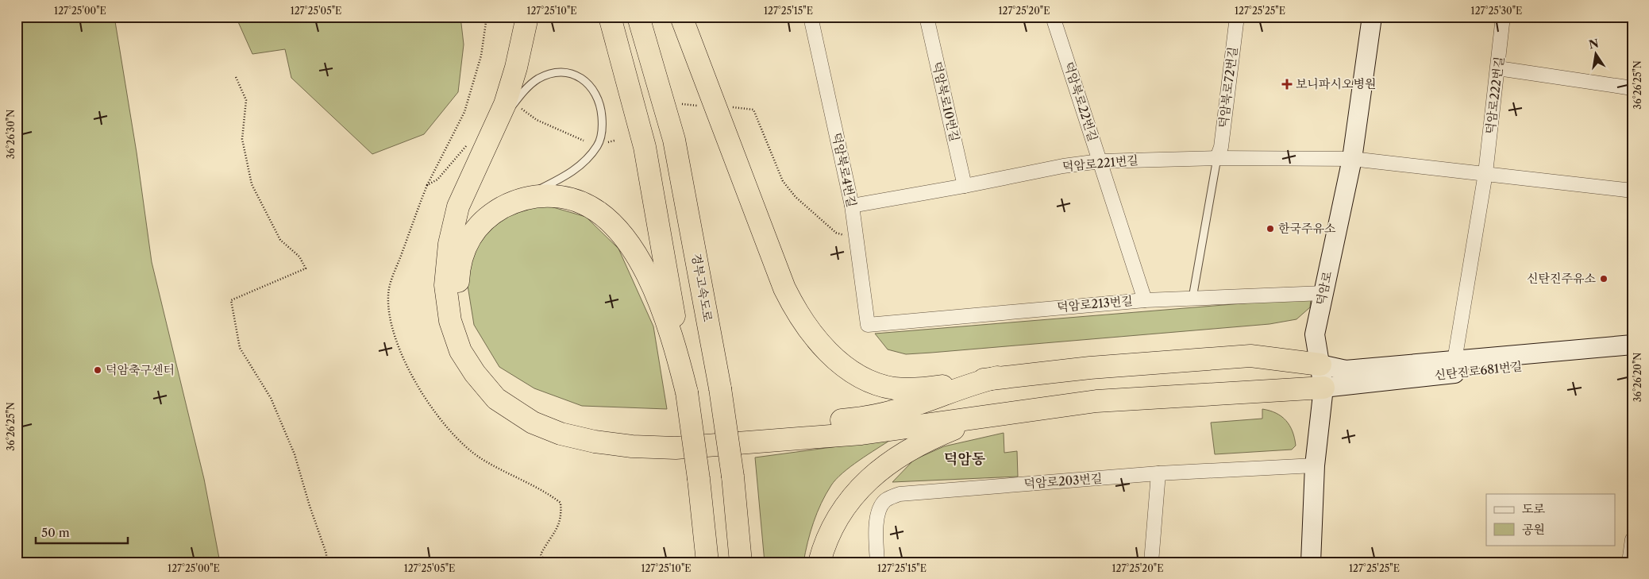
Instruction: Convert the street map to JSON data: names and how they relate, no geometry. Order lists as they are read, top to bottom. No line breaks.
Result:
{"streets":{"highway":["경부고속도로"],"main road":["덕암로","신탄진로681번길"],"street":["덕암북로72번길","덕암로222번길","덕암북로10번길","덕암북로22번길","덕암로221번길","덕암북로4번길","덕암로213번길","덕암로203번길"]},"crossings":[["덕암북로72번길","덕암로221번길"],["덕암로222번길","신탄진로681번길"],["덕암북로10번길","덕암로221번길"],["덕암북로22번길","덕암로221번길"],["덕암북로22번길","덕암로213번길"],["덕암로221번길","덕암북로4번길"],["덕암로221번길","덕암로"],["덕암북로4번길","덕암로213번길"],["덕암로","덕암로213번길"],["덕암로","신탄진로681번길"],["덕암로","덕암로203번길"]],"districts":["덕암동"],"places":{"health":["보니파시오병원"],"other":["한국주유소","신탄진주유소","덕암축구센터"]},"legend":["도로","공원"],"scale_bar":"50 m","north":"top","coordinates":["127°25'00\"E","127°25'05\"E","127°25'10\"E","127°25'15\"E","127°25'20\"E","127°25'25\"E","127°25'30\"E","36°26'25\"N","36°26'30\"N","36°26'20\"N"]}
